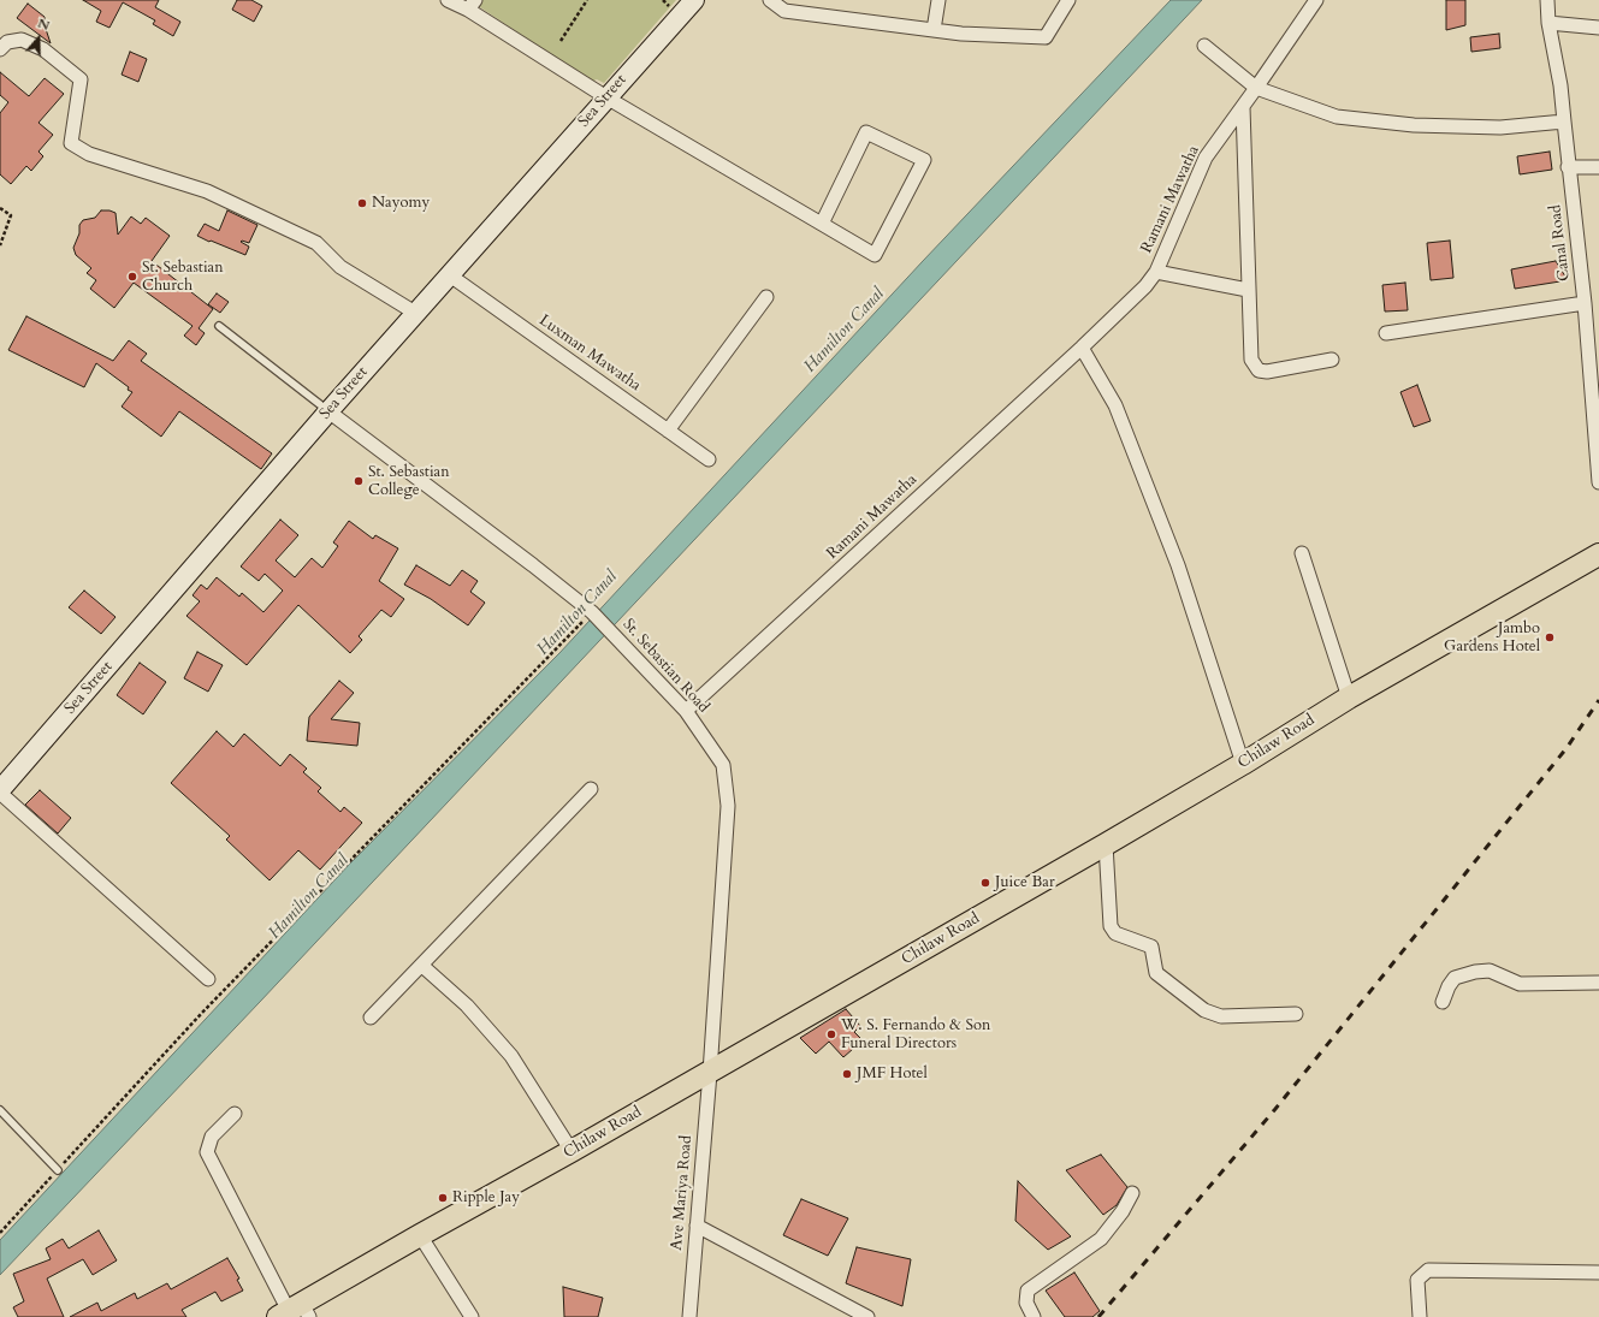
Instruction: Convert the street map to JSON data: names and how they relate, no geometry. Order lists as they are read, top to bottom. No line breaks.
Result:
{"streets":{"main road":["Chilaw Road"],"street":["Sea Street","Ramani Mawatha","Canal Road","Luxman Mawatha","St. Sebastian Road","Ave Mariya Road"]},"crossings":[["Sea Street","Luxman Mawatha"],["Sea Street","St. Sebastian Road"],["Ramani Mawatha","St. Sebastian Road"],["St. Sebastian Road","Chilaw Road"],["St. Sebastian Road","Ave Mariya Road"],["Chilaw Road","Ave Mariya Road"]],"water":["Hamilton Canal"],"places":["Nayomy","St. Sebastian Church","St. Sebastian College","Jambo Gardens Hotel","Juice Bar","W. S. Fernando & Son Funeral Directors","JMF Hotel","Ripple Jay"],"north":"top"}
